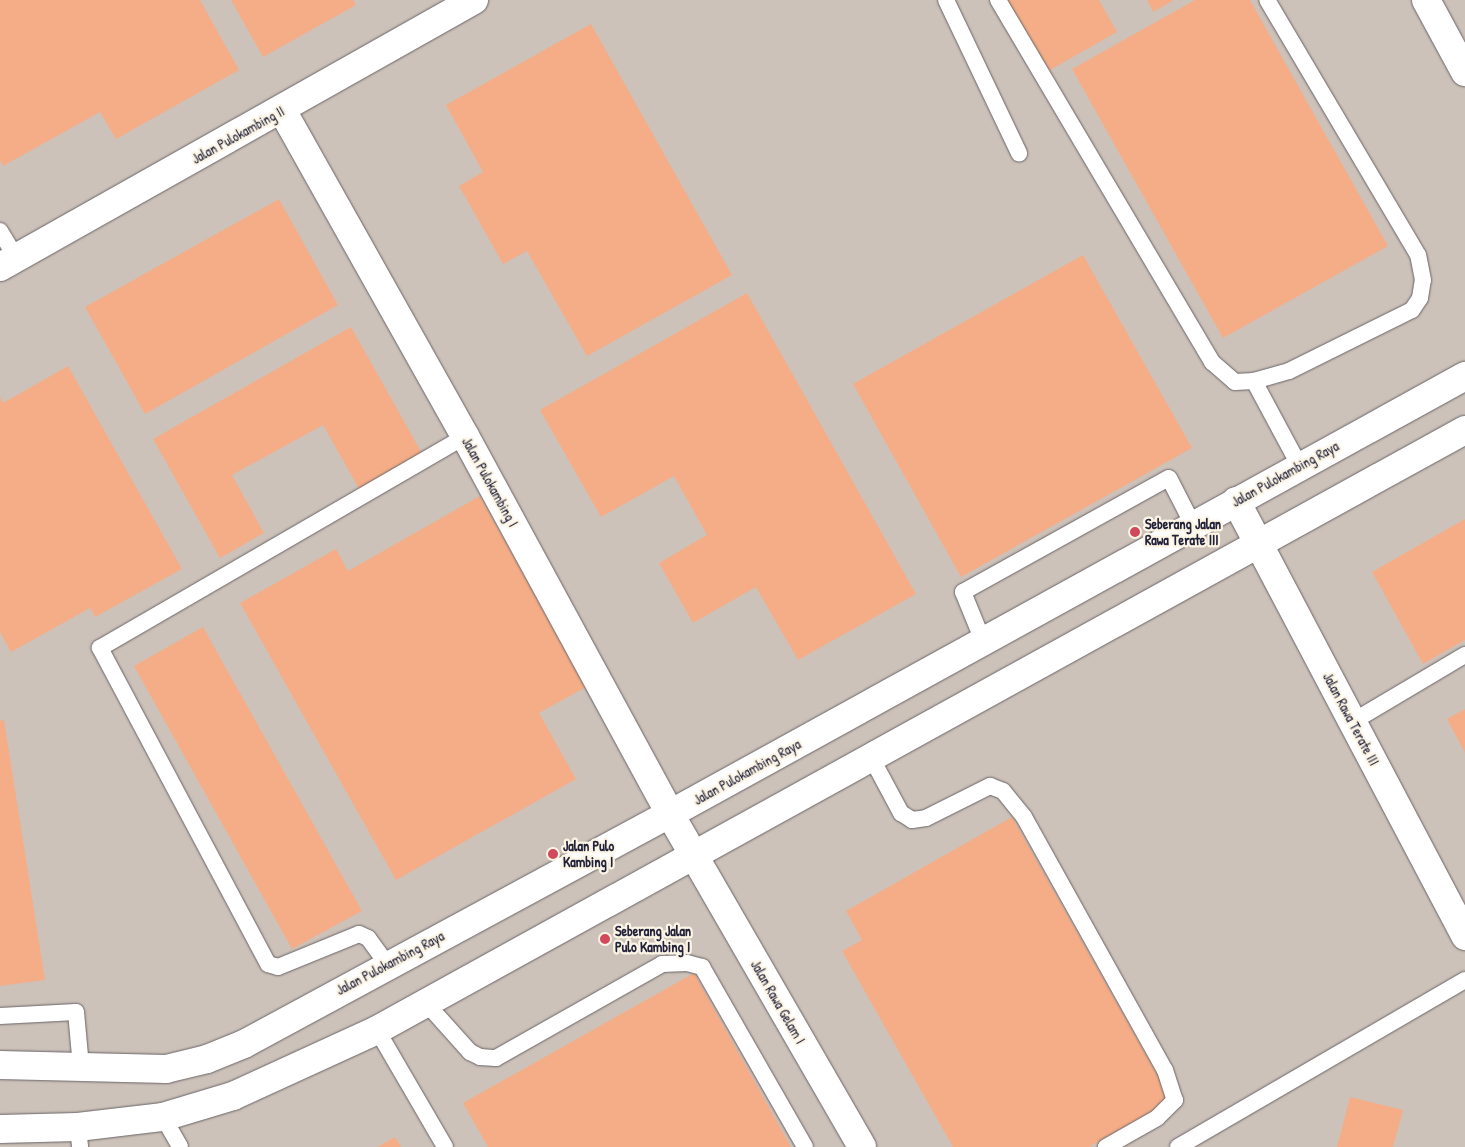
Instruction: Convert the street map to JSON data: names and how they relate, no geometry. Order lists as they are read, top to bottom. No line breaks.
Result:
{"streets":{"street":["Jalan Pulokambing II","Jalan Pulokambing Raya","Jalan Pulokambing I","Jalan Rawa Terate III","Jalan Rawa Gelam I"]},"crossings":[["Jalan Pulokambing II","Jalan Pulokambing I"],["Jalan Pulokambing Raya","Jalan Pulokambing I"],["Jalan Pulokambing Raya","Jalan Rawa Terate III"],["Jalan Pulokambing I","Jalan Rawa Gelam I"]],"places":["Seberang Jalan Rawa Terate III","Jalan Pulo Kambing I","Seberang Jalan Pulo Kambing I"]}
